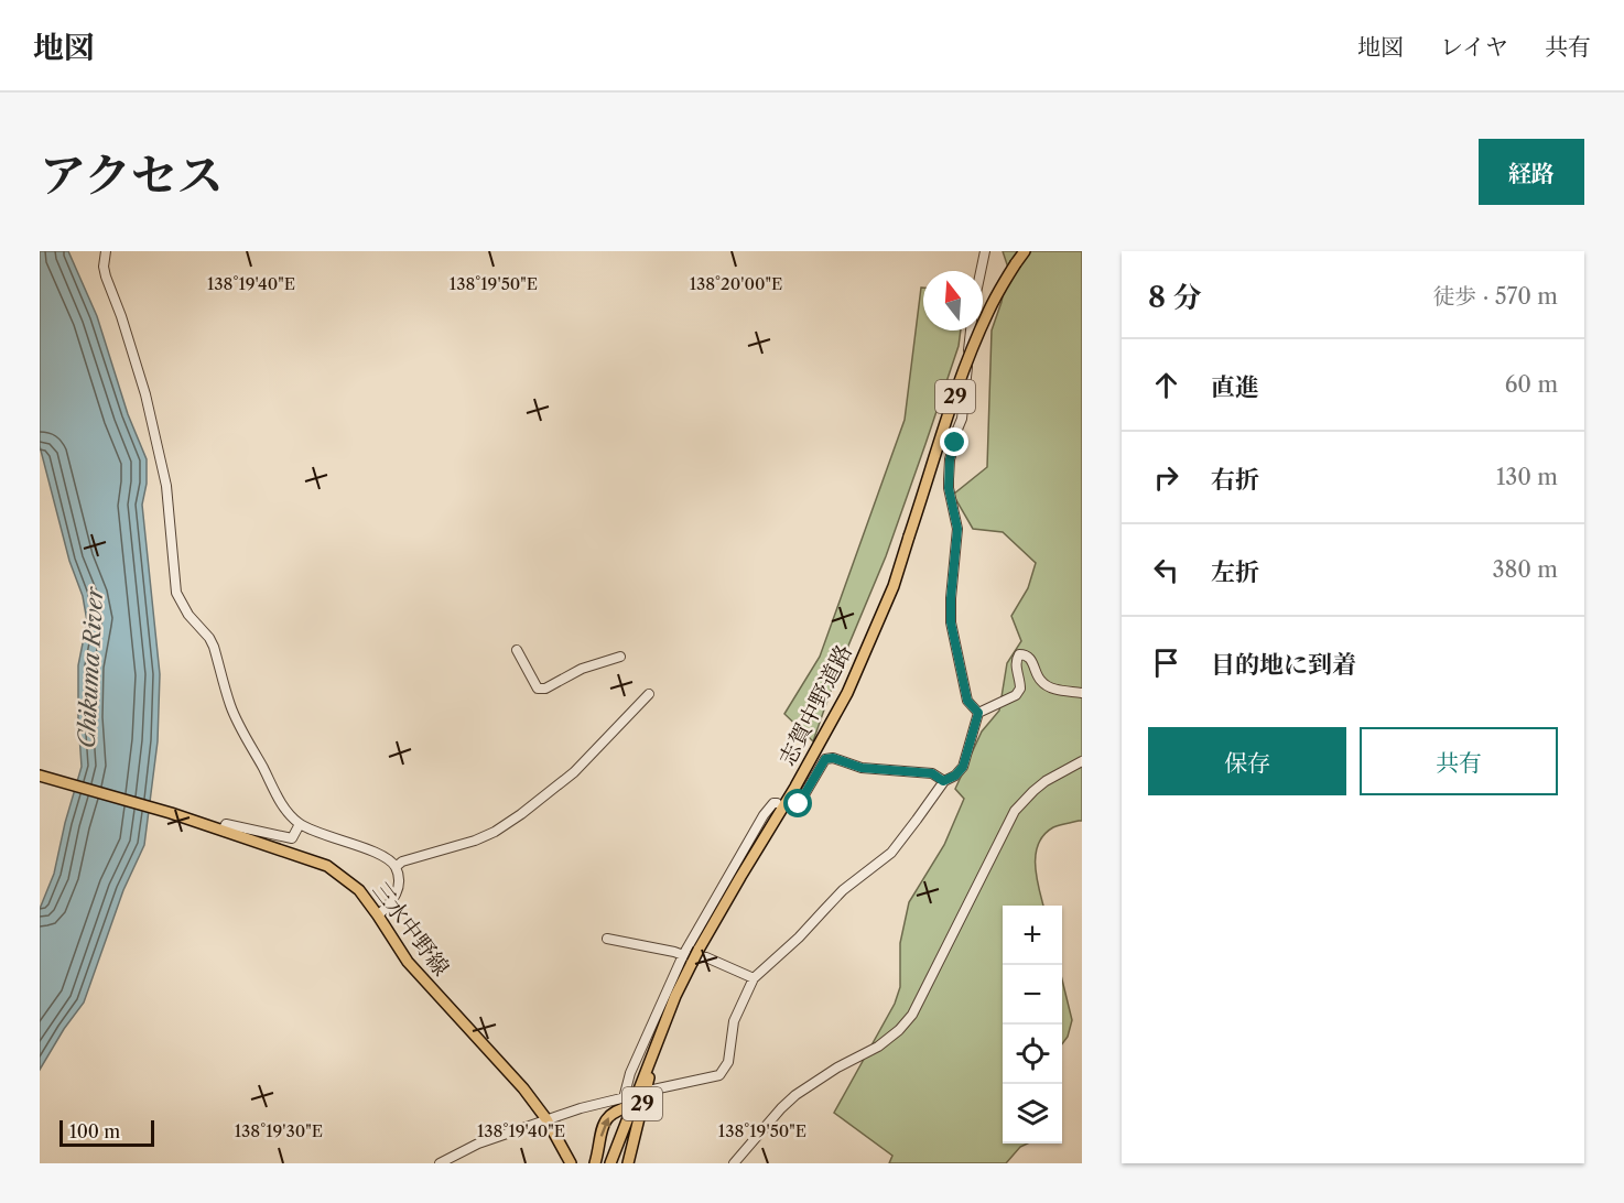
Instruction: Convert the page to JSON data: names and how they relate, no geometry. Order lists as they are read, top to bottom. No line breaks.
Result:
{"streets":{"main road":["29","志賀中野道路","三水中野線"]},"crossings":[["29","志賀中野道路"]],"water":["Chikuma River"],"scale_bar":"100 m","north":"top","page":{"header":"地図","nav":["地図","レイヤ","共有"],"title":"アクセス","buttons":["経路",["保存","共有"]],"heading":["8 分","徒歩 · 570 m"],"list":[["直進","60 m"],["右折","130 m"],["左折","380 m"],"目的地に到着"],"map_buttons":["+","−"],"scale":"100 m"},"coordinates":["138°19'40\"E","138°19'50\"E","138°20'00\"E","138°19'30\"E"]}
